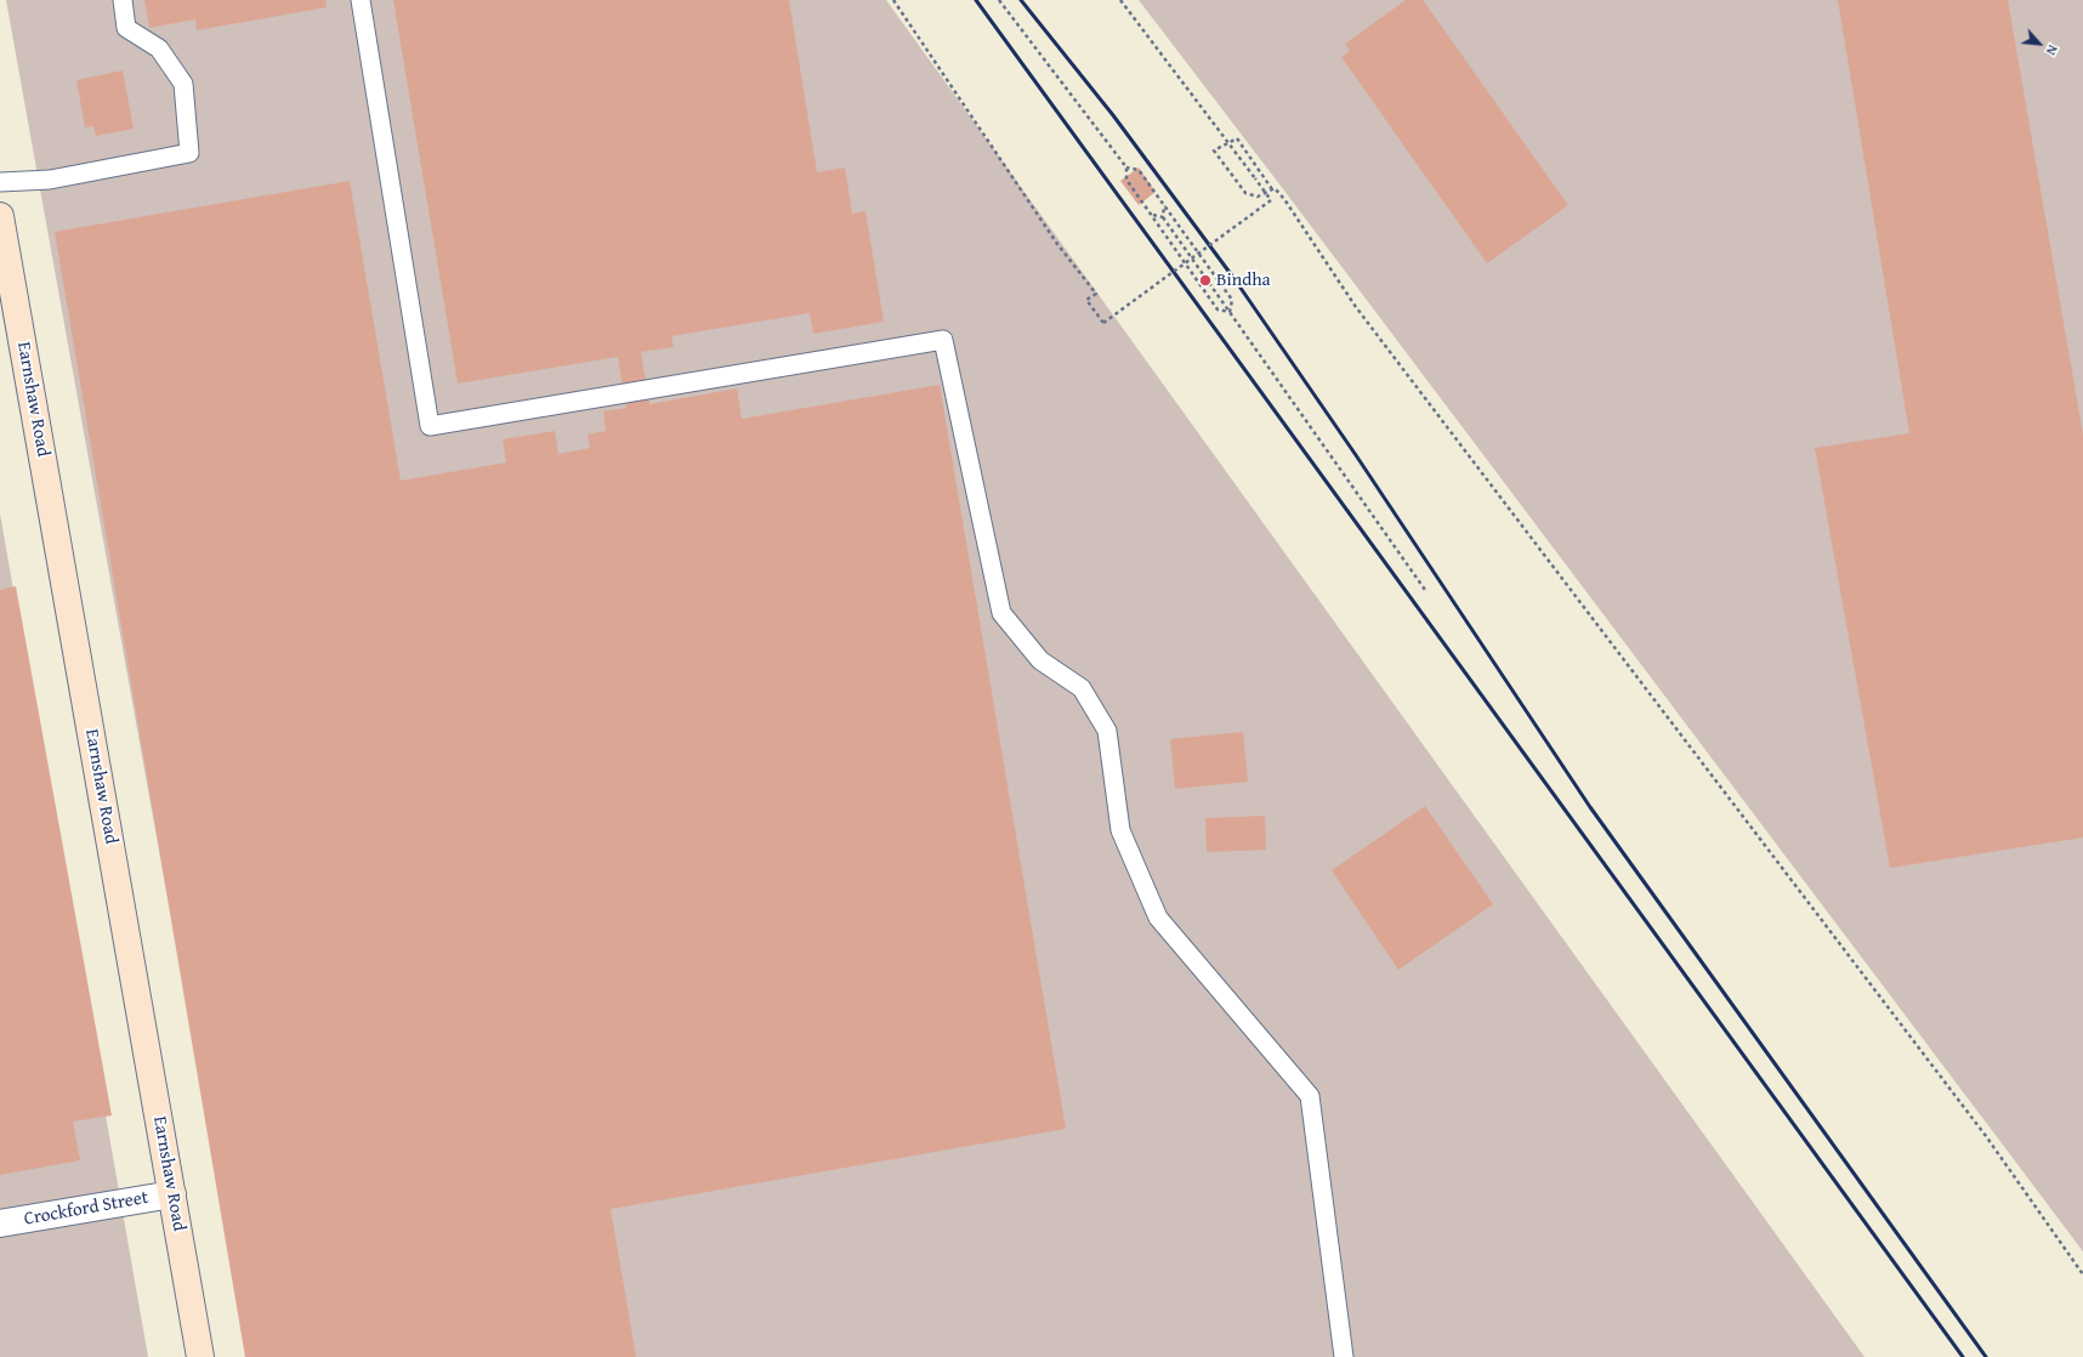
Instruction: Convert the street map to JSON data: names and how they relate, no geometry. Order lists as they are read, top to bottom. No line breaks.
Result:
{"streets":{"street":["Earnshaw Road","Crockford Street"]},"crossings":[["Earnshaw Road","Crockford Street"]],"places":["Bindha"],"north":"bottom right"}
